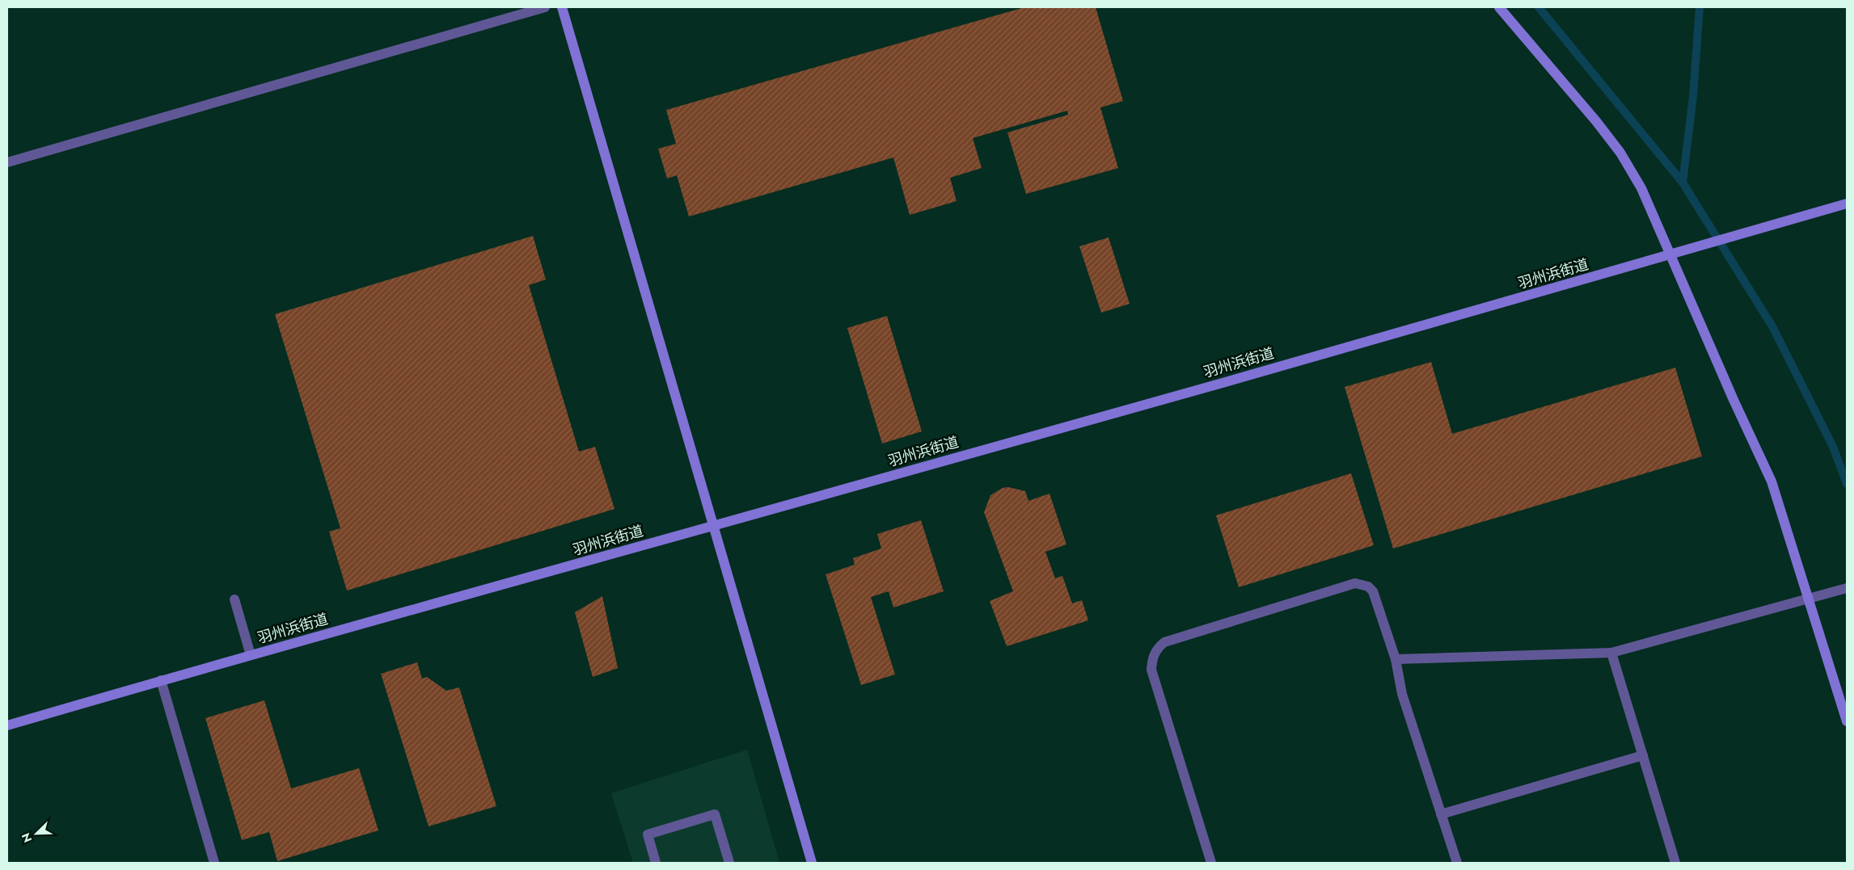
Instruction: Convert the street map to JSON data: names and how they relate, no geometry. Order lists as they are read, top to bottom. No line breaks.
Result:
{"streets":{"main road":["羽州浜街道"]},"north":"bottom left"}
